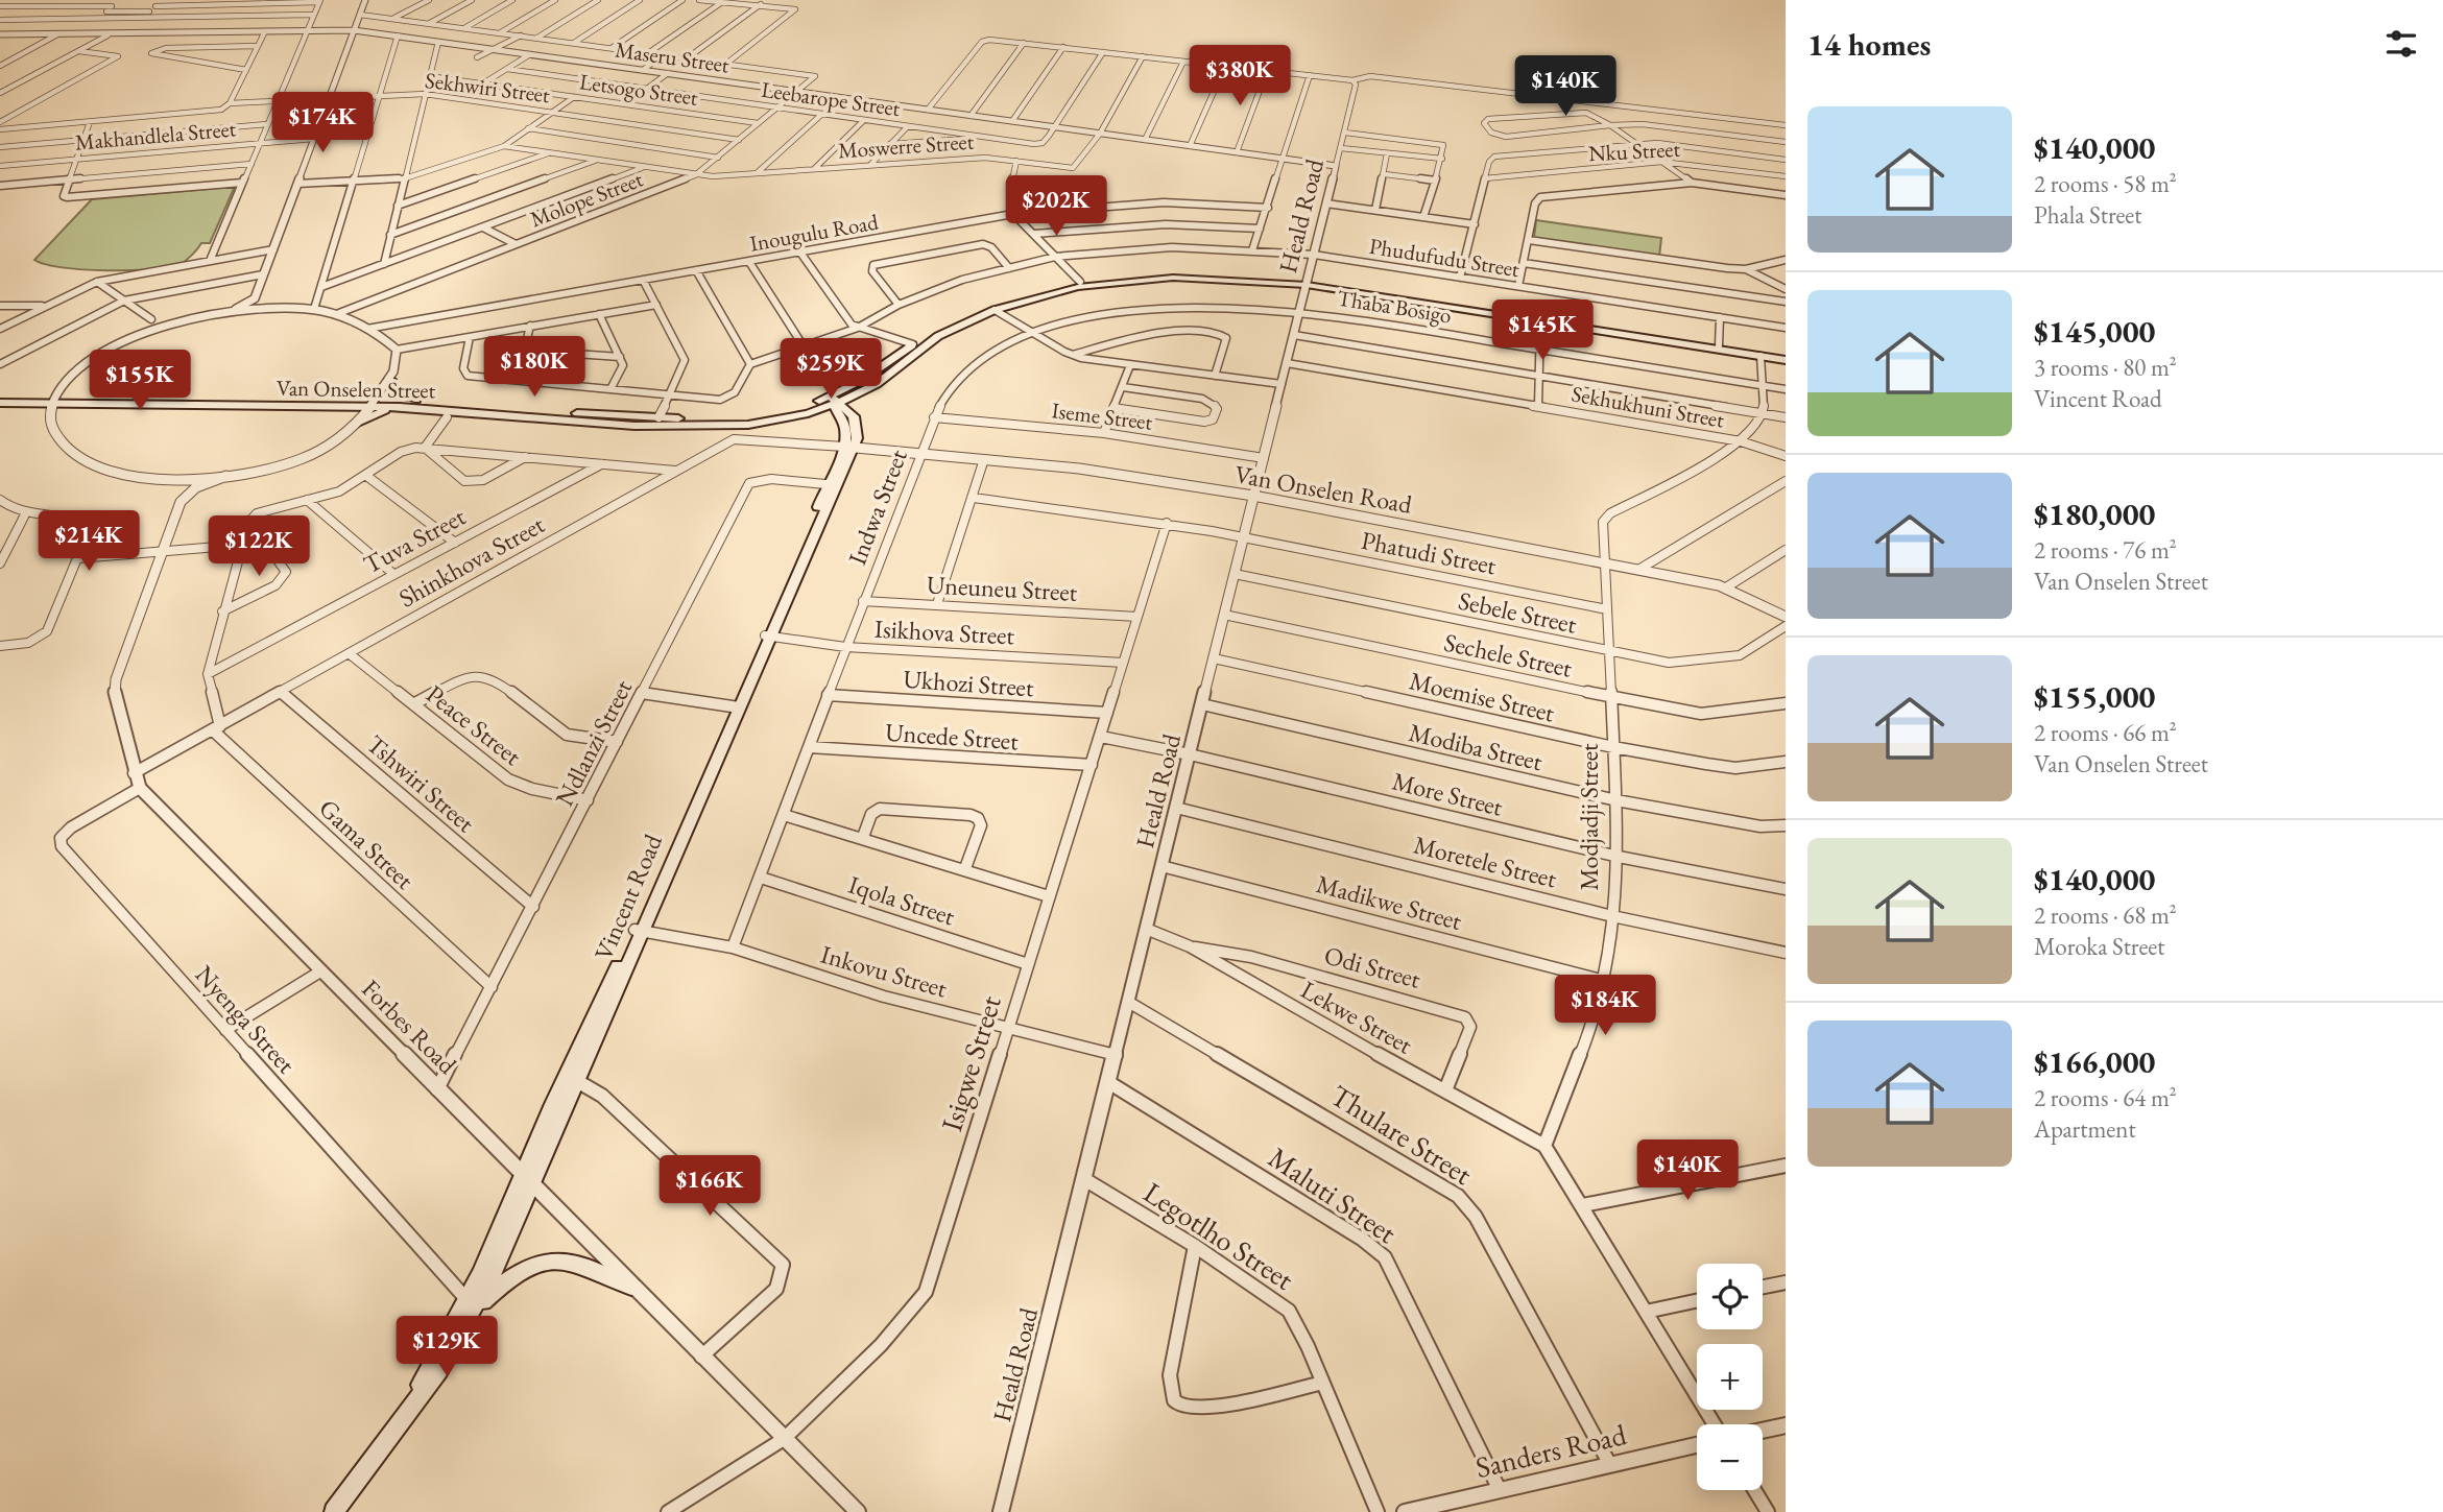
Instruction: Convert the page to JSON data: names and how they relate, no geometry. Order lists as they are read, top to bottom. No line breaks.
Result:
{"streets":{"main road":["Van Onselen Street","Vincent Road"],"street":["Maseru Street","Sekhwiri Street","Letsogo Street","Leebarope Street","Makhandlela Street","Moswerre Street","Nku Street","Molope Street","Heald Road","Inougulu Road","Phudufudu Street","Thaba Bosigo","Sekhukhuni Street","Iseme Street","Van Onselen Road","Indwa Street","Tuva Street","Phatudi Street","Shinkhova Street","Uneuneu Street","Sebele Street","Isikhova Street","Sechele Street","Ukhozi Street","Moemise Street","Peace Street","Uncede Street","Ndlanzi Street","Modiba Street","Tshwiri Street","More Street","Modjadji Street","Gama Street","Moretele Street","Iqola Street","Madikwe Street","Odi Street","Inkovu Street","Lekwe Street","Nyenga Street","Forbes Road","Isigwe Street","Thulare Street","Maluti Street","Legotlho Street","Sanders Road"]},"crossings":[["Maseru Street","Leebarope Street"],["Maseru Street","Moswerre Street"],["Maseru Street","Molope Street"],["Maseru Street","Heald Road"],["Sekhwiri Street","Molope Street"],["Letsogo Street","Molope Street"],["Leebarope Street","Molope Street"],["Moswerre Street","Molope Street"],["Heald Road","Phudufudu Street"],["Heald Road","Thaba Bosigo"],["Heald Road","Sekhukhuni Street"],["Heald Road","Iseme Street"],["Heald Road","Van Onselen Road"],["Heald Road","Indwa Street"],["Heald Road","Phatudi Street"],["Heald Road","Sebele Street"],["Heald Road","Sechele Street"],["Heald Road","Moemise Street"],["Heald Road","Modiba Street"],["Heald Road","More Street"],["Heald Road","Moretele Street"],["Heald Road","Madikwe Street"],["Heald Road","Inkovu Street"],["Heald Road","Lekwe Street"],["Heald Road","Thulare Street"],["Heald Road","Maluti Street"],["Heald Road","Legotlho Street"],["Thaba Bosigo","Indwa Street"],["Sekhukhuni Street","Modjadji Street"],["Iseme Street","Indwa Street"],["Van Onselen Road","Indwa Street"],["Van Onselen Road","Shinkhova Street"],["Van Onselen Road","Modjadji Street"],["Van Onselen Road","Vincent Road"],["Indwa Street","Uneuneu Street"],["Indwa Street","Isikhova Street"],["Indwa Street","Ukhozi Street"],["Indwa Street","Uncede Street"],["Indwa Street","Iqola Street"],["Indwa Street","Inkovu Street"],["Phatudi Street","Modjadji Street"],["Phatudi Street","Isigwe Street"],["Shinkhova Street","Peace Street"],["Shinkhova Street","Tshwiri Street"],["Shinkhova Street","Gama Street"],["Shinkhova Street","Vincent Road"],["Shinkhova Street","Forbes Road"],["Uneuneu Street","Isigwe Street"],["Sebele Street","Modjadji Street"],["Isikhova Street","Vincent Road"],["Isikhova Street","Isigwe Street"],["Sechele Street","Modjadji Street"],["Ukhozi Street","Isigwe Street"],["Moemise Street","Modjadji Street"],["Peace Street","Ndlanzi Street"],["Uncede Street","Isigwe Street"],["Ndlanzi Street","Tshwiri Street"],["Ndlanzi Street","Gama Street"],["Ndlanzi Street","Vincent Road"],["Ndlanzi Street","Forbes Road"],["Modiba Street","Modjadji Street"],["More Street","Modjadji Street"],["More Street","Isigwe Street"],["Modjadji Street","Moretele Street"],["Modjadji Street","Madikwe Street"],["Modjadji Street","Lekwe Street"],["Vincent Road","Inkovu Street"],["Vincent Road","Nyenga Street"],["Vincent Road","Forbes Road"],["Iqola Street","Isigwe Street"],["Odi Street","Lekwe Street"],["Inkovu Street","Isigwe Street"],["Nyenga Street","Forbes Road"],["Forbes Road","Isigwe Street"],["Thulare Street","Sanders Road"],["Maluti Street","Sanders Road"]],"page":{"heading":"14 homes","price":["$380K","$140K","$174K","$202K","$145K","$180K","$259K","$155K","$214K","$122K","$184K","$140K","$166K","$129K"],"list":[{"name":"$140,000","note":"2 rooms · 58 m² · Phala Street"},{"name":"$145,000","note":"3 rooms · 80 m² · Vincent Road"},{"name":"$180,000","note":"2 rooms · 76 m² · Van Onselen Street"},{"name":"$155,000","note":"2 rooms · 66 m² · Van Onselen Street"},{"name":"$140,000","note":"2 rooms · 68 m² · Moroka Street"},{"name":"$166,000","note":"2 rooms · 64 m² · Apartment"}],"map_buttons":["+","−"]}}
